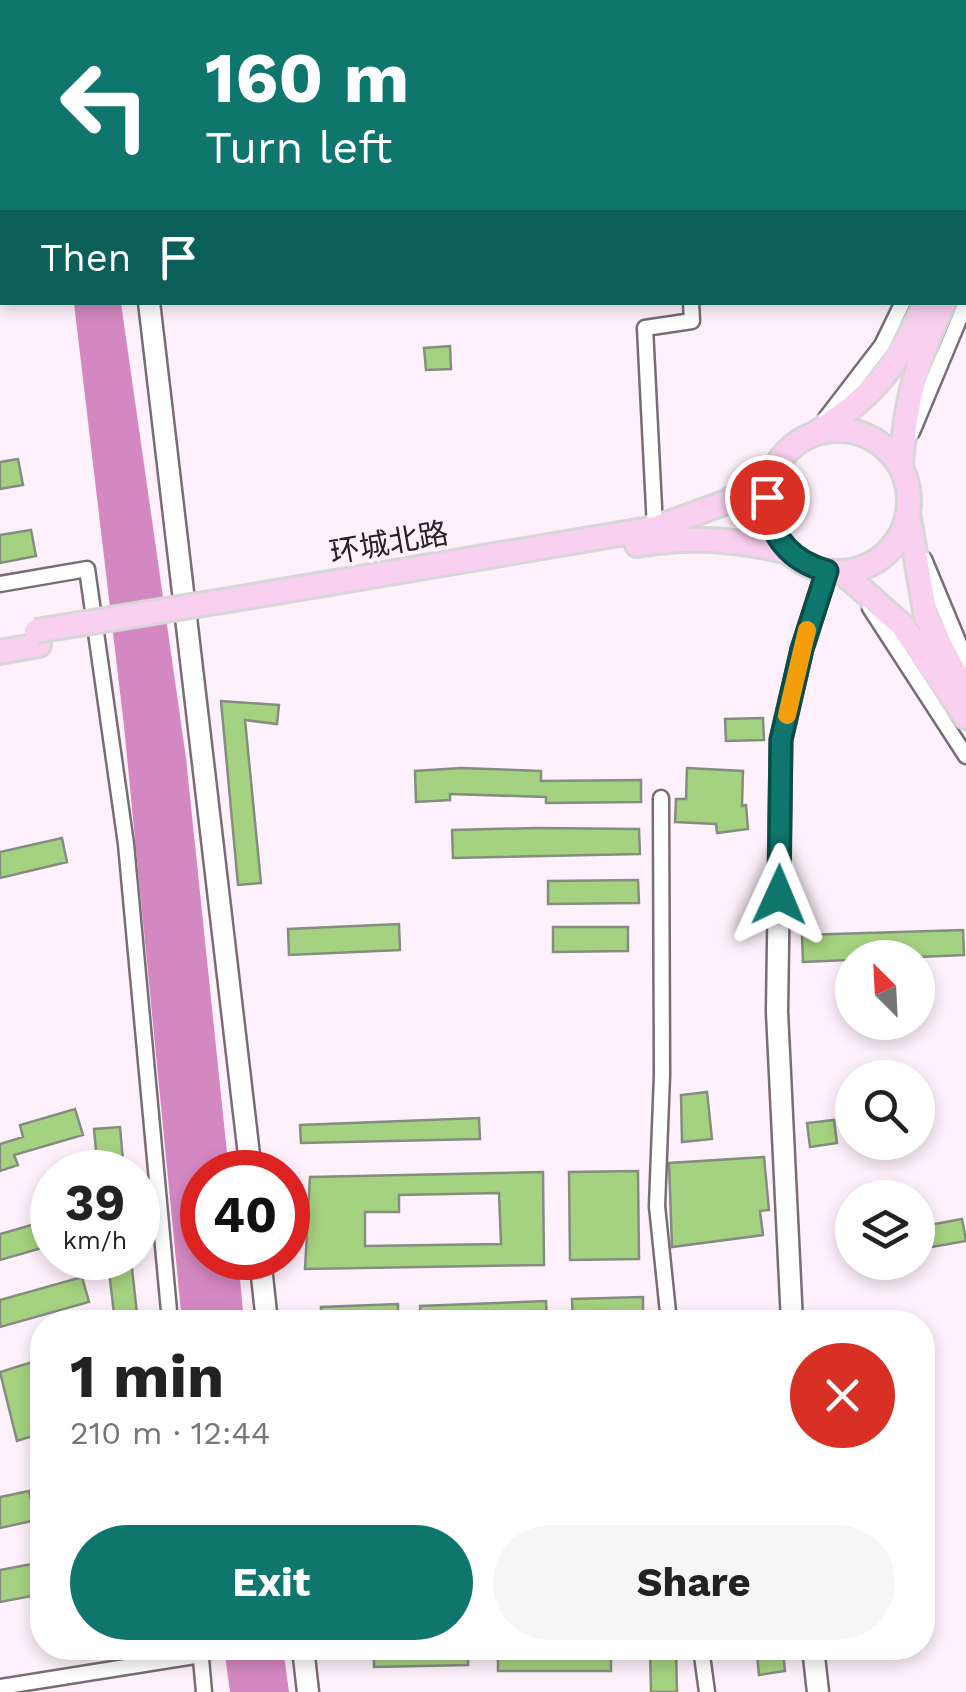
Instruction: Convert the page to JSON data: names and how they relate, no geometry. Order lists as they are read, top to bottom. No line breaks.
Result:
{"streets":{"main road":["环城北路"]},"north":"top left","page":{"turn":["160 m","Turn left"],"then":"Then","speed":"39 km/h","limit":"40","heading":["1 min","210 m · 12:44"],"buttons":["Exit","Share"]}}
